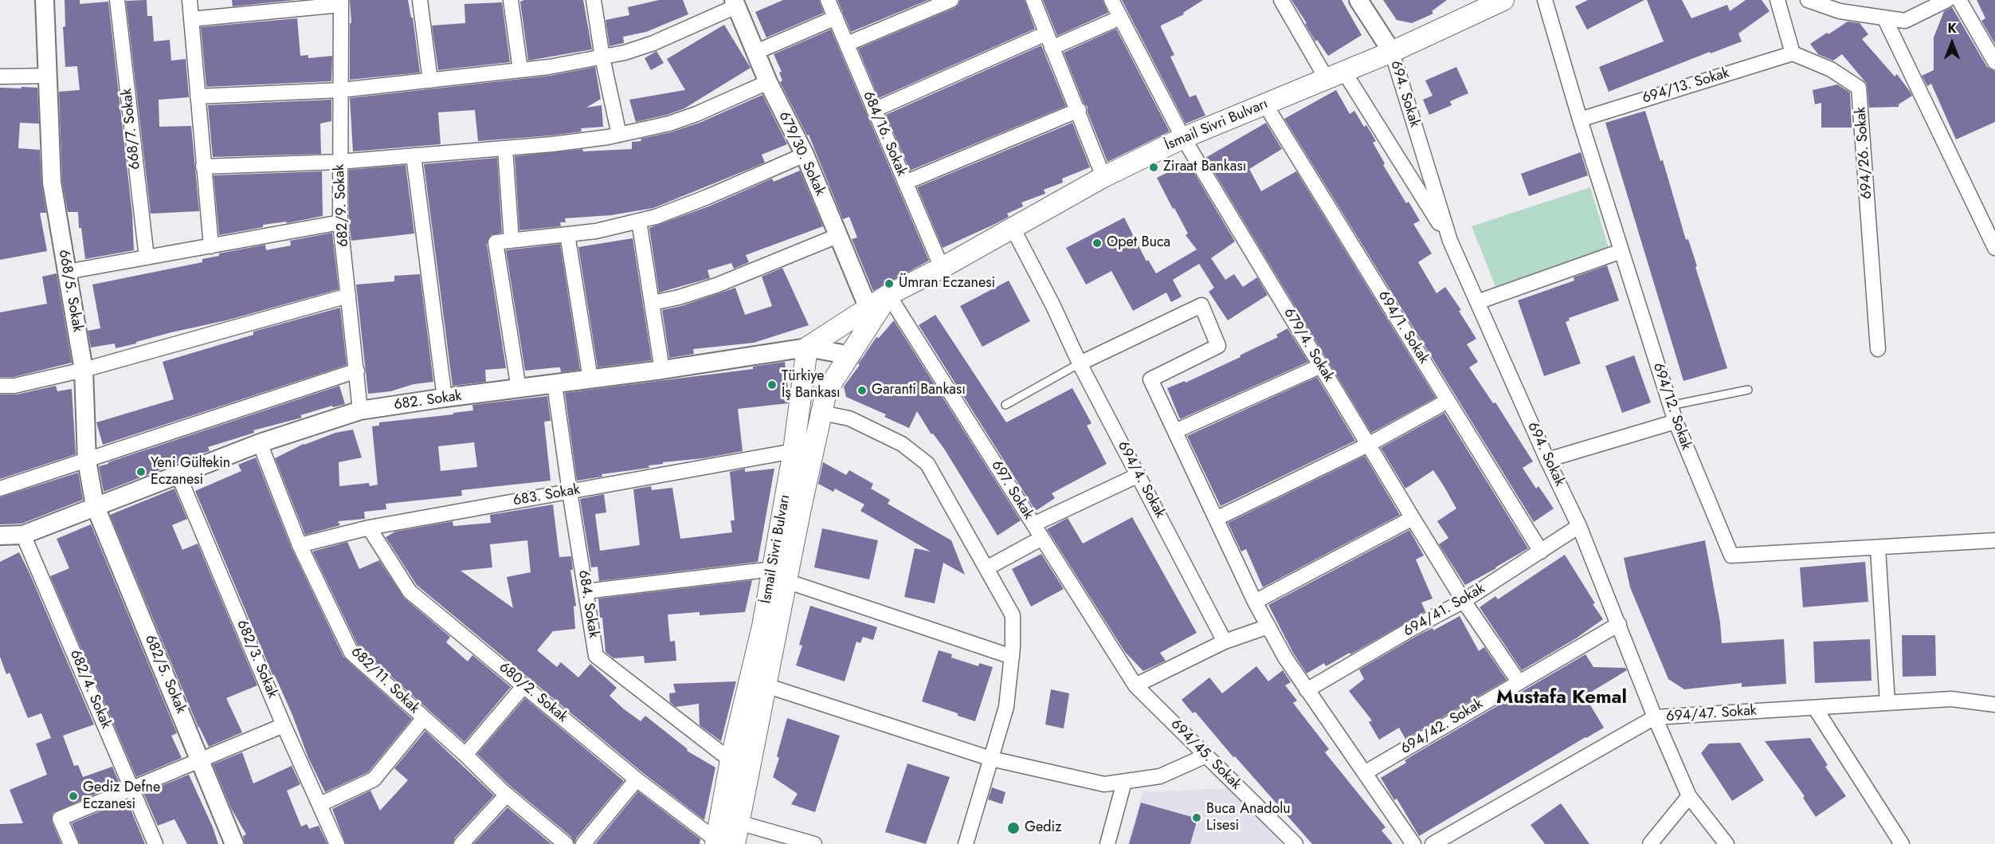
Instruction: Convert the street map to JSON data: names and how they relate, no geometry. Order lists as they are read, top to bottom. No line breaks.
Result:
{"streets":{"main road":["İsmail Sivri Bulvarı"],"street":["694/13. Sokak","694. Sokak","668/7. Sokak","684/16. Sokak","694/26. Sokak","679/30. Sokak","682/9. Sokak","668/5. Sokak","694/1. Sokak","679/4. Sokak","682. Sokak","694/12. Sokak","694/4. Sokak","697. Sokak","683. Sokak","684. Sokak","694/41. Sokak","682/3. Sokak","682/5. Sokak","682/11. Sokak","682/4. Sokak","680/2. Sokak","694/47. Sokak","694/42. Sokak","694/45. Sokak"]},"crossings":[["694/13. Sokak","694/26. Sokak"],["694/13. Sokak","694/12. Sokak"],["694. Sokak","İsmail Sivri Bulvarı"],["694. Sokak","694/41. Sokak"],["694. Sokak","694/47. Sokak"],["694. Sokak","694/42. Sokak"],["İsmail Sivri Bulvarı","684/16. Sokak"],["İsmail Sivri Bulvarı","679/30. Sokak"],["İsmail Sivri Bulvarı","694/1. Sokak"],["İsmail Sivri Bulvarı","679/4. Sokak"],["İsmail Sivri Bulvarı","682. Sokak"],["İsmail Sivri Bulvarı","694/4. Sokak"],["İsmail Sivri Bulvarı","697. Sokak"],["İsmail Sivri Bulvarı","683. Sokak"],["İsmail Sivri Bulvarı","684. Sokak"],["İsmail Sivri Bulvarı","680/2. Sokak"],["682/9. Sokak","682. Sokak"],["668/5. Sokak","682. Sokak"],["668/5. Sokak","682/5. Sokak"],["694/1. Sokak","694/41. Sokak"],["679/4. Sokak","694/41. Sokak"],["679/4. Sokak","694/42. Sokak"],["682. Sokak","684. Sokak"],["682. Sokak","682/3. Sokak"],["682. Sokak","682/5. Sokak"],["682. Sokak","682/11. Sokak"],["682. Sokak","682/4. Sokak"],["697. Sokak","694/45. Sokak"],["683. Sokak","684. Sokak"],["683. Sokak","682/11. Sokak"],["683. Sokak","680/2. Sokak"]],"districts":["Mustafa Kemal"],"places":["Ziraat Bankası","Opet Buca","Ümran Eczanesi","Türkiye İş Bankası","Garanti Bankası","Yeni Gültekin Eczanesi","Gediz Defne Eczanesi","Buca Anadolu Lisesi","Gediz"],"north":"top"}
